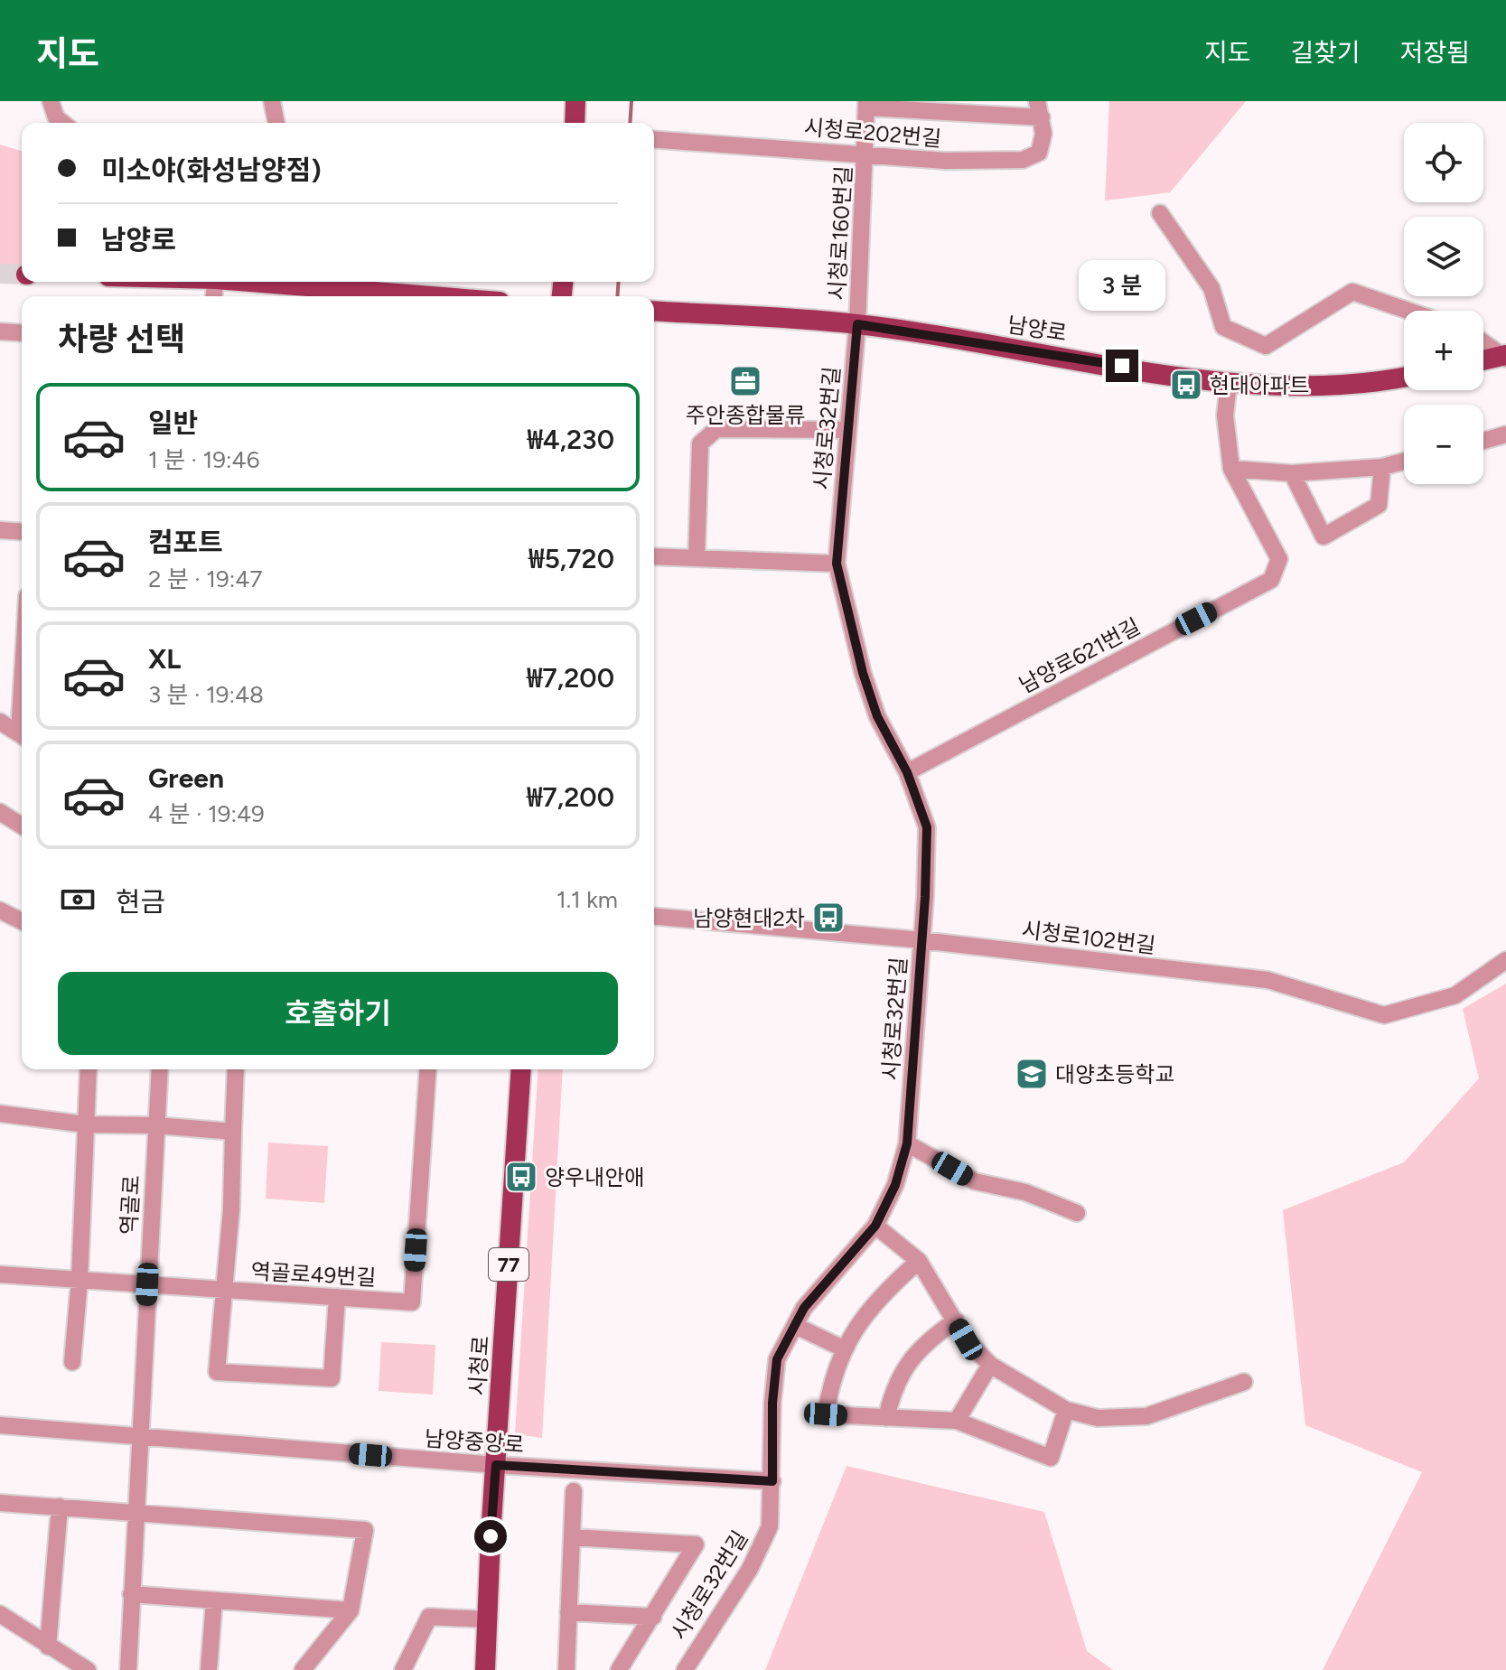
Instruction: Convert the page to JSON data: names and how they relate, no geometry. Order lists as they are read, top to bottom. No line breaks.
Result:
{"streets":{"main road":["남양로","77","시청로"],"street":["시청로202번길","시청로160번길","시청로32번길","남양로621번길","시청로102번길","역골로","역골로49번길","남양중앙로"]},"crossings":[["시청로202번길","시청로160번길"],["시청로160번길","남양로"],["시청로160번길","시청로32번길"],["남양로","시청로32번길"],["시청로32번길","남양로621번길"],["시청로32번길","시청로102번길"],["시청로32번길","남양중앙로"],["역골로","역골로49번길"],["역골로","남양중앙로"],["시청로","남양중앙로"]],"places":{"office":["주안종합물류"],"bus stop":["현대아파트","남양현대2차","양우내안애"],"school or university":["대양초등학교"]},"page":{"header":"지도","nav":["지도","길찾기","저장됨"],"map_buttons":["+","−"],"banner":["미소야(화성남양점)","남양로"],"bubble":"3 분","heading":"차량 선택","list":[{"name":"일반","note":"1 분 · 19:46","value":"₩4,230"},{"name":"컴포트","note":"2 분 · 19:47","value":"₩5,720"},{"name":"XL","note":"3 분 · 19:48","value":"₩7,200"},{"name":"Green","note":"4 분 · 19:49","value":"₩7,200"}],"pay":["현금","1.1 km"],"buttons":"호출하기"}}
